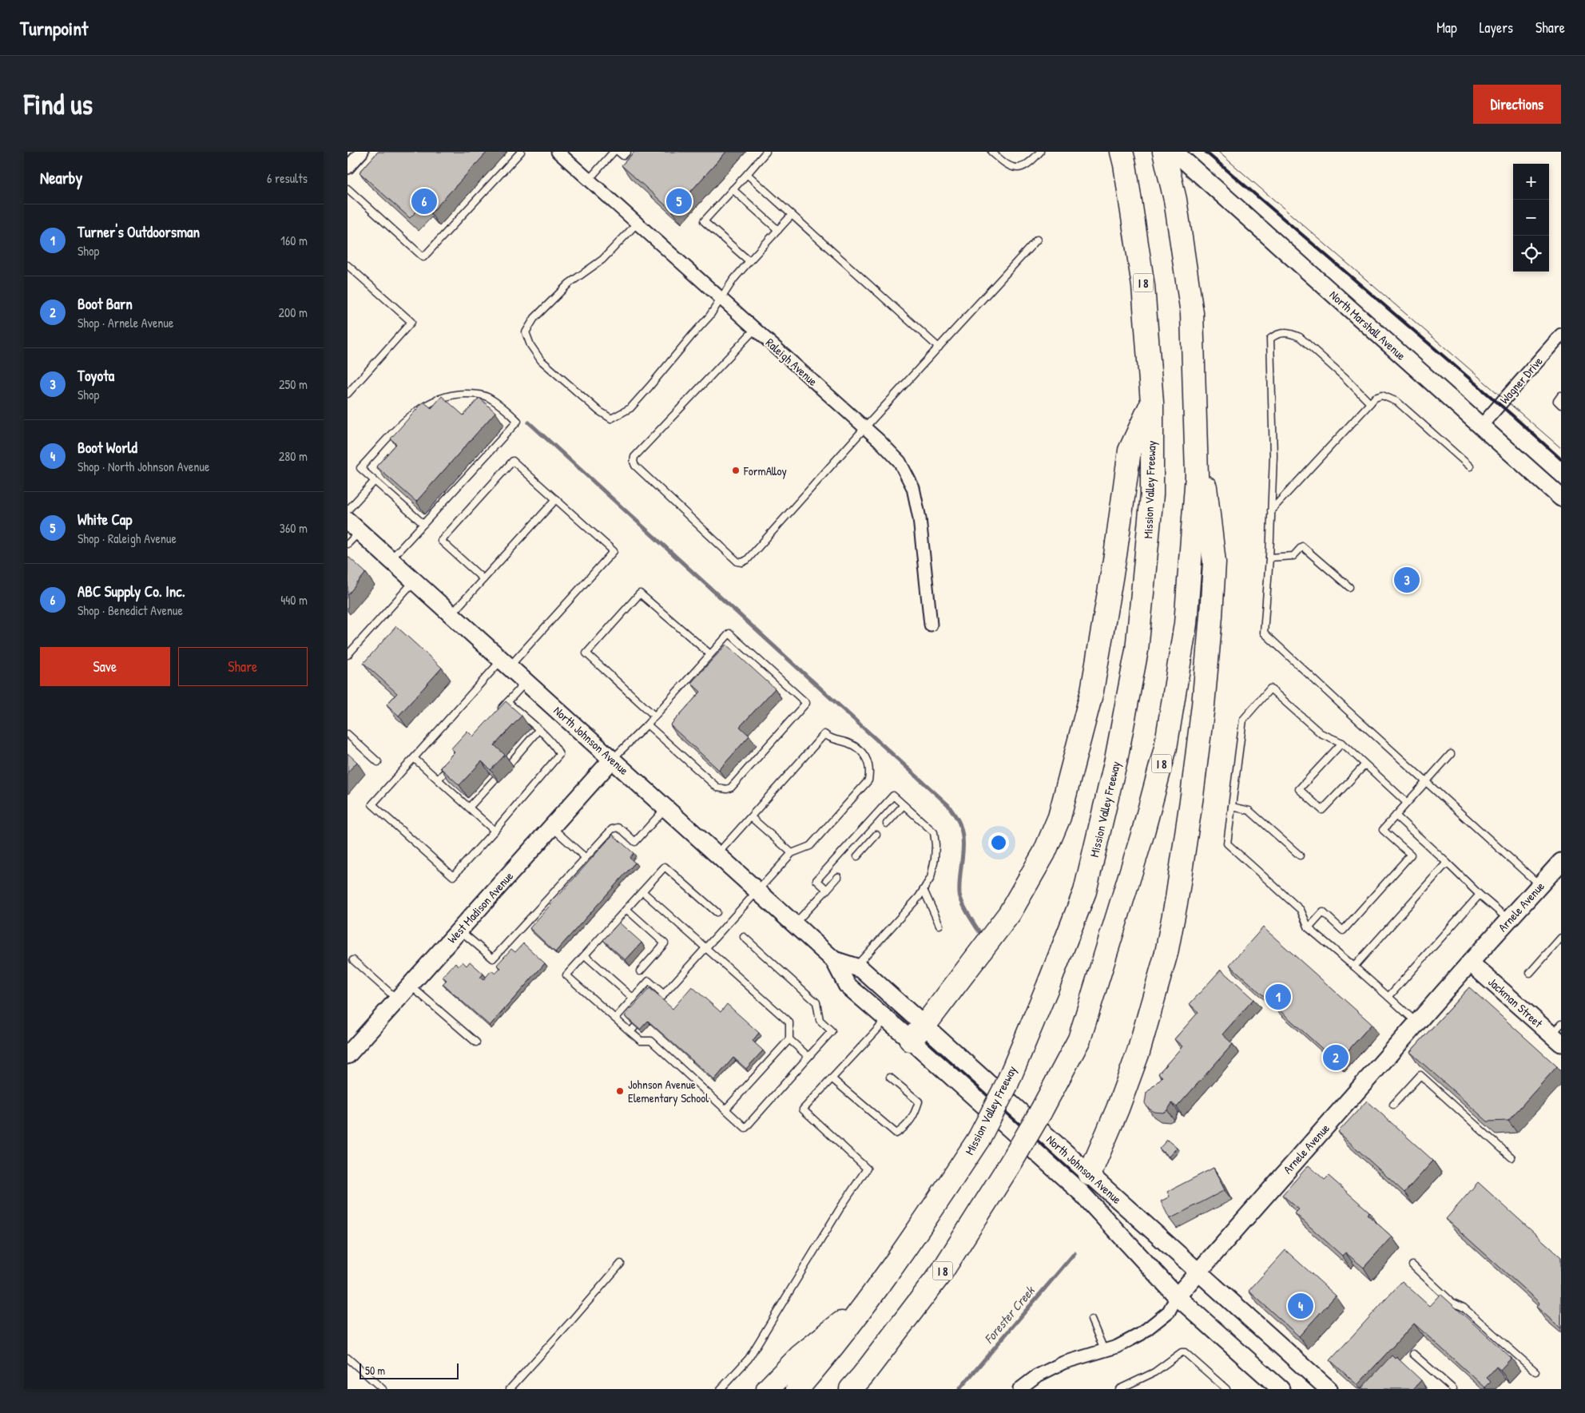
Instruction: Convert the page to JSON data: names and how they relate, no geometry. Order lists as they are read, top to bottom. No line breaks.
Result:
{"streets":{"highway":["I 8","Mission Valley Freeway"],"main road":["North Marshall Avenue","North Johnson Avenue","Arnele Avenue","West Madison Avenue","Jackman Street"],"street":["Raleigh Avenue","Wagner Drive"]},"crossings":[["North Marshall Avenue","Wagner Drive"],["North Johnson Avenue","Arnele Avenue"],["North Johnson Avenue","West Madison Avenue"],["Arnele Avenue","Jackman Street"]],"water":["Forester Creek"],"places":["FormAlloy","Johnson Avenue Elementary School"],"scale_bar":"50 m","page":{"header":"Turnpoint","nav":["Map","Layers","Share"],"buttons":["Directions",["Save","Share"]],"title":"Find us","heading":["Nearby","6 results"],"map_buttons":["+","−"],"pins":["5","6","3","1","2","4"],"list":[{"mark":"1","name":"Turner's Outdoorsman","note":"Shop","value":"160 m"},{"mark":"2","name":"Boot Barn","note":"Shop · Arnele Avenue","value":"200 m"},{"mark":"3","name":"Toyota","note":"Shop","value":"250 m"},{"mark":"4","name":"Boot World","note":"Shop · North Johnson Avenue","value":"280 m"},{"mark":"5","name":"White Cap","note":"Shop · Raleigh Avenue","value":"360 m"},{"mark":"6","name":"ABC Supply Co. Inc.","note":"Shop · Benedict Avenue","value":"440 m"}],"scale":"50 m"}}
